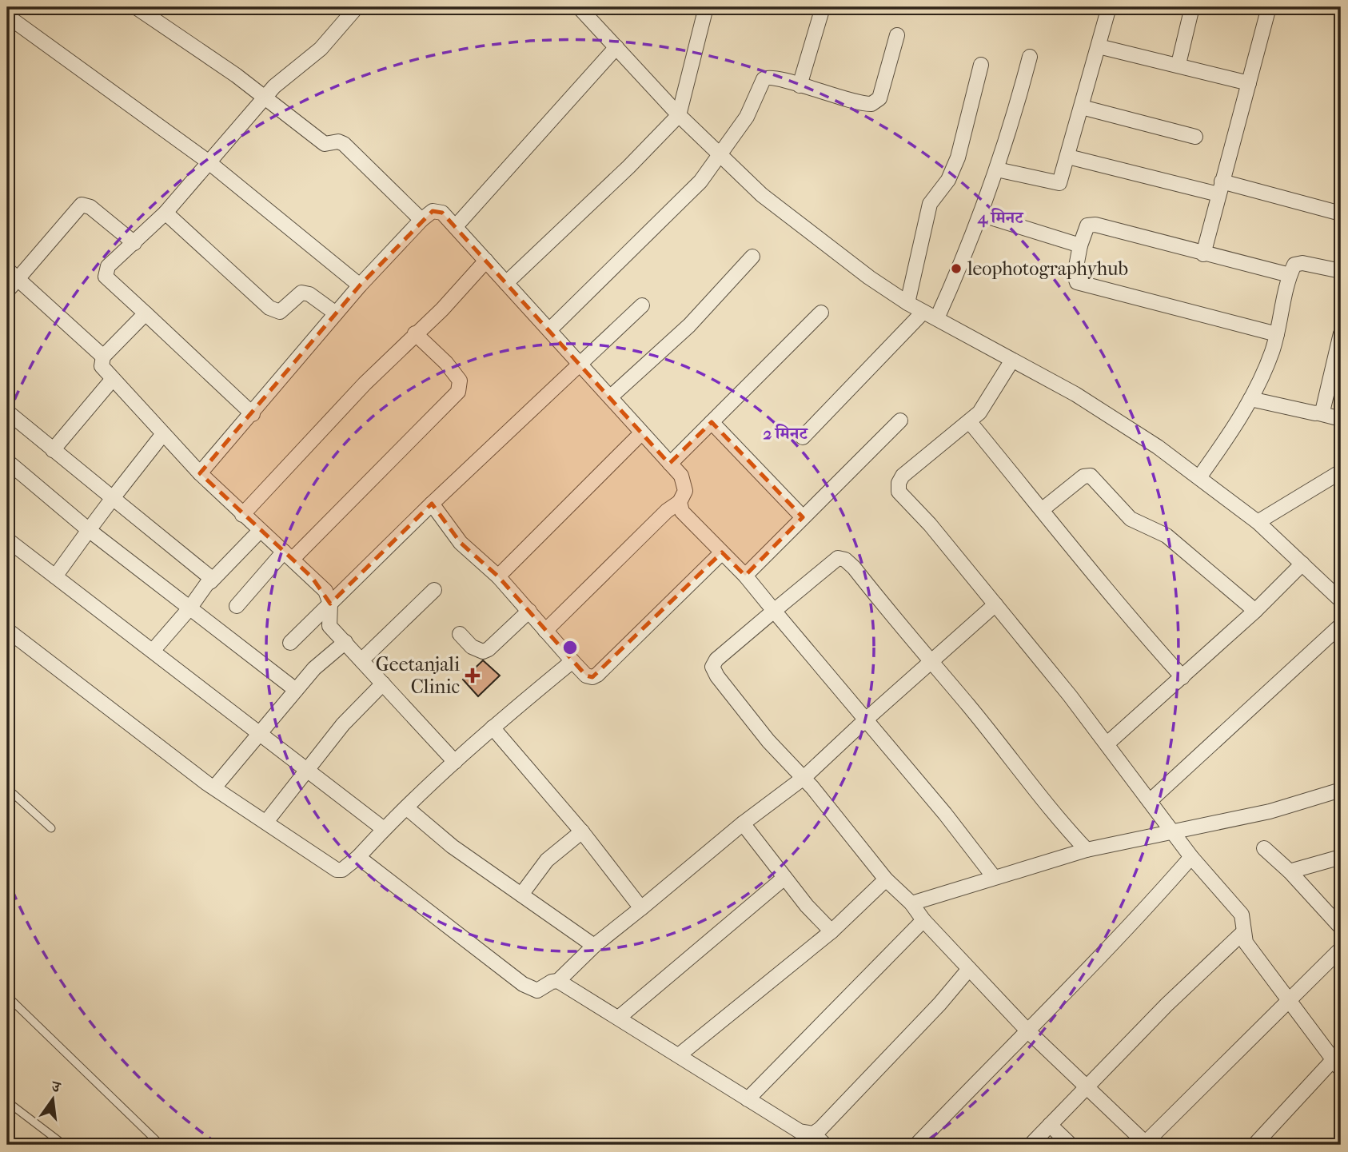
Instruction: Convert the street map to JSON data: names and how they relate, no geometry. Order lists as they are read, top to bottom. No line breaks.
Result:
{"places":{"other":["leophotographyhub"],"health":["Geetanjali Clinic"]},"north":"top","rings":["4 मिनट","2 मिनट"]}
